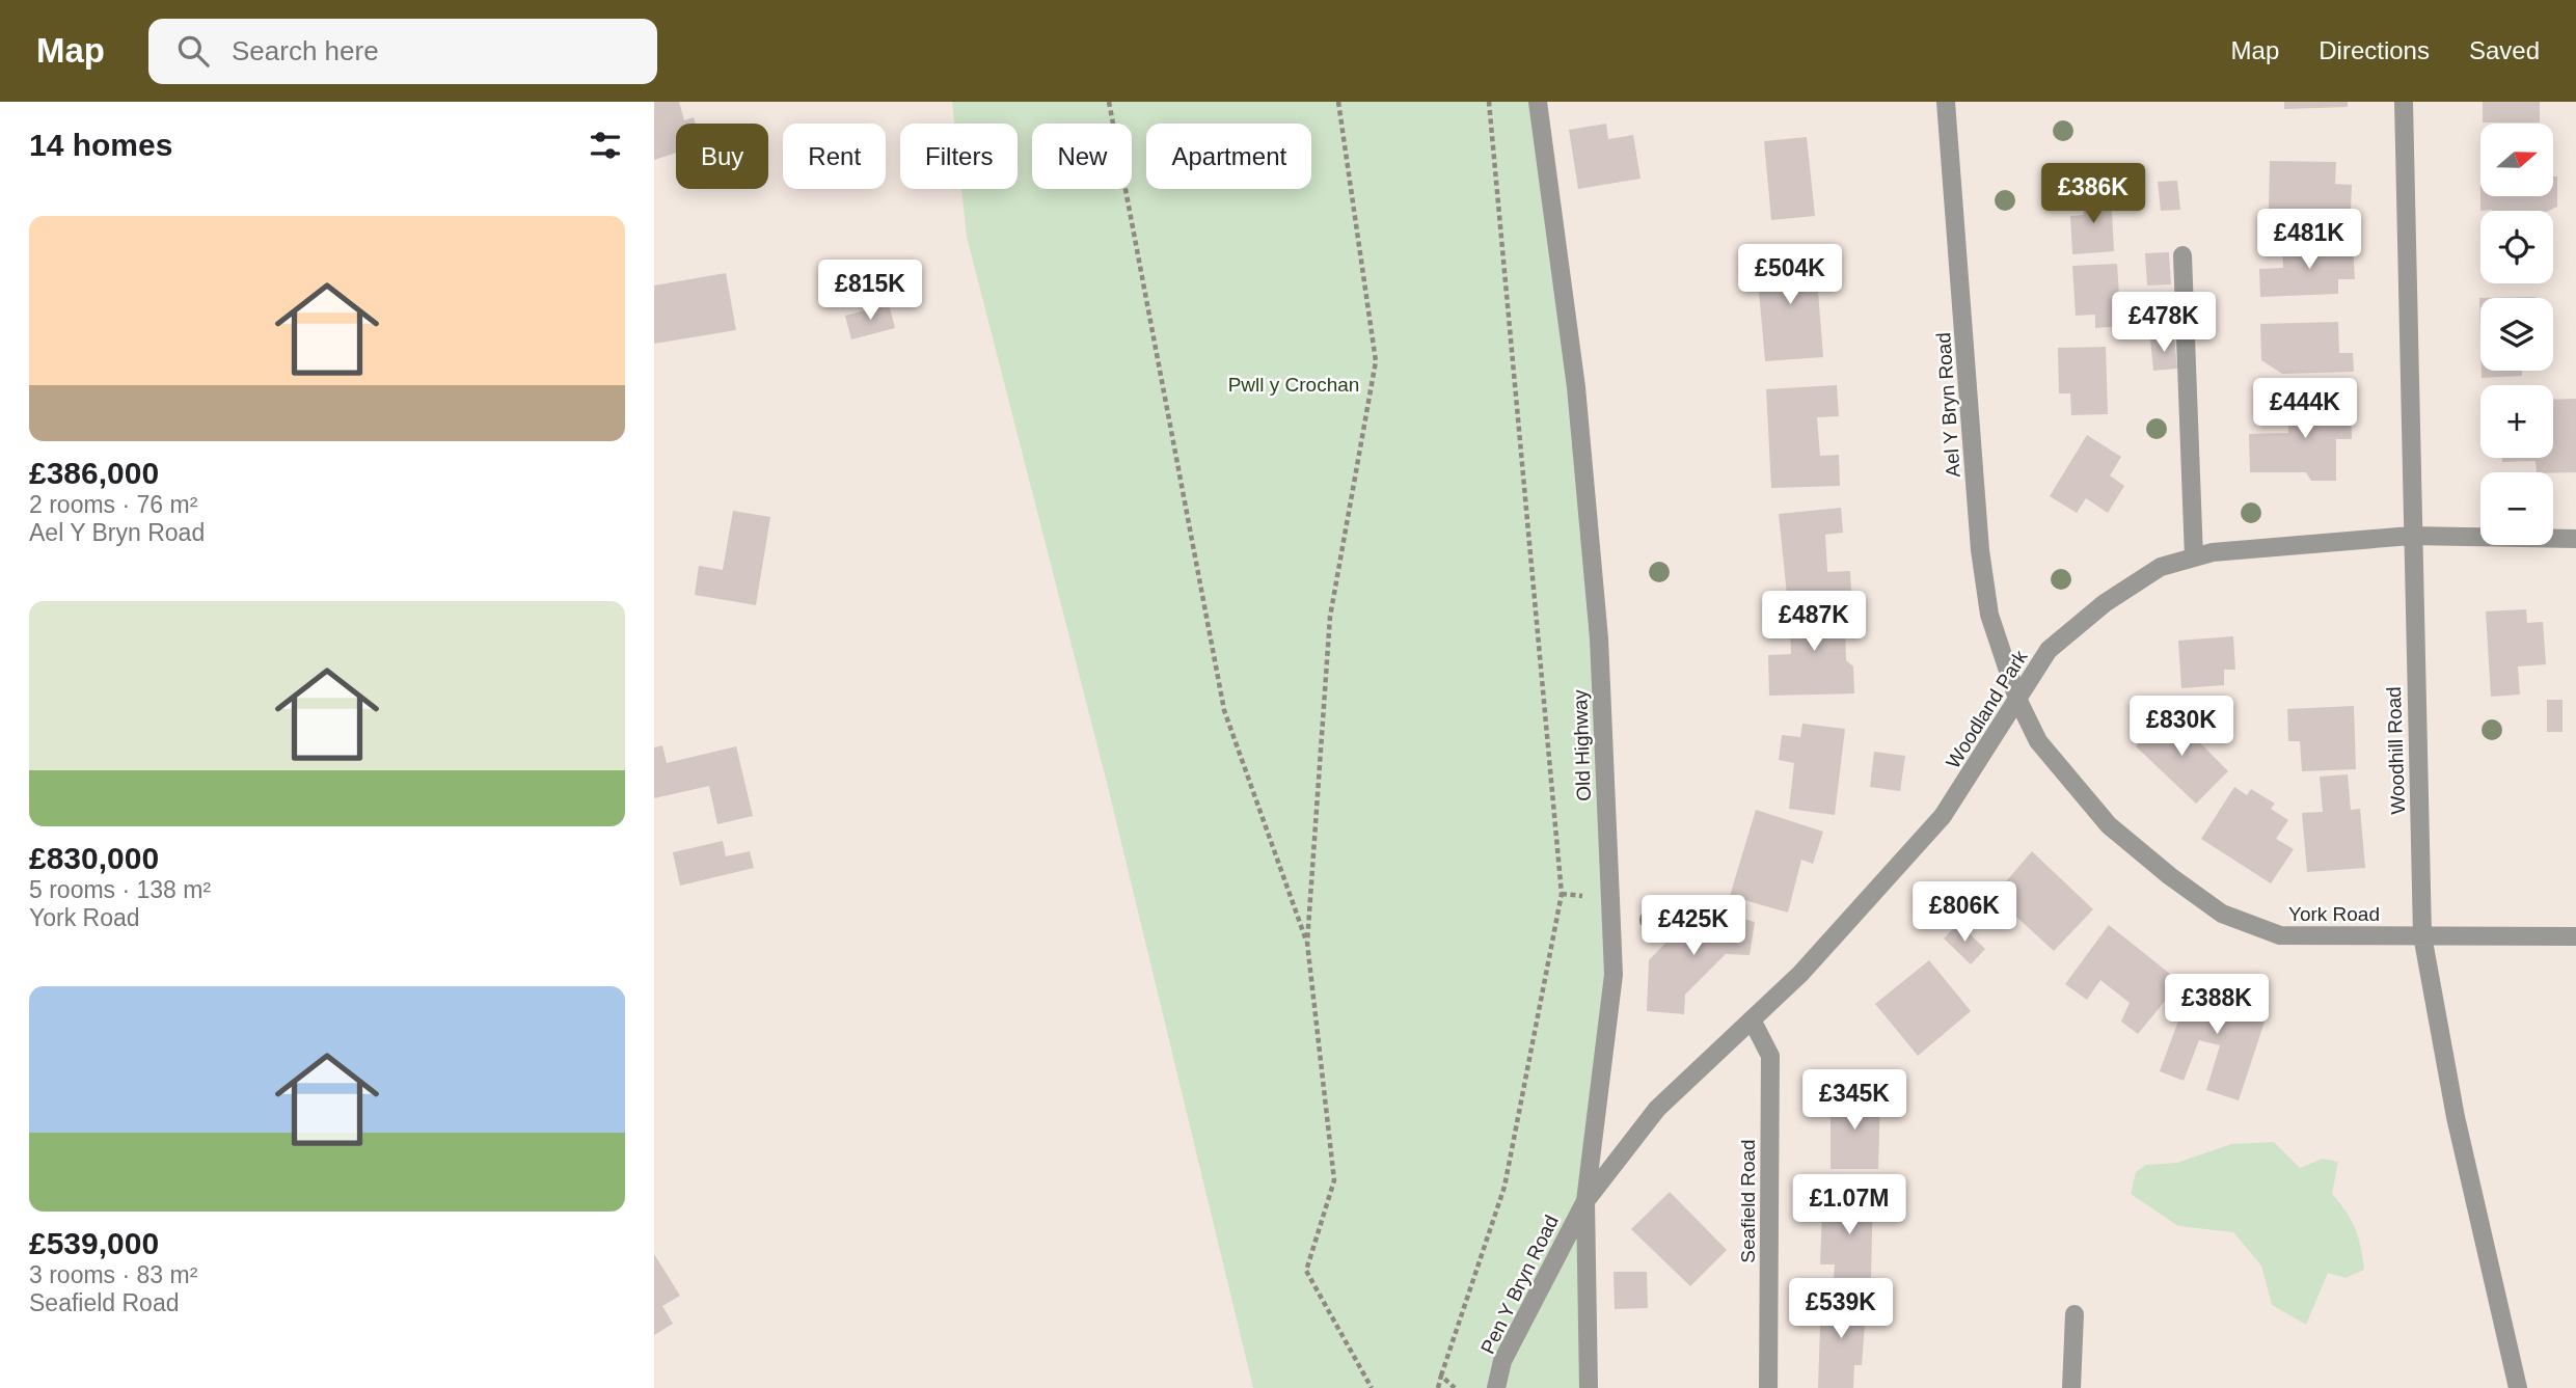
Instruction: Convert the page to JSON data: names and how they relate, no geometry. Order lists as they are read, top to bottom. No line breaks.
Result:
{"streets":{"street":["Ael Y Bryn Road","Woodland Park","Old Highway","Woodhill Road","York Road","Seafield Road","Pen Y Bryn Road"]},"crossings":[["Ael Y Bryn Road","Woodland Park"],["Ael Y Bryn Road","York Road"],["Woodland Park","Old Highway"],["Woodland Park","Woodhill Road"],["Woodland Park","York Road"],["Woodland Park","Seafield Road"],["Woodland Park","Pen Y Bryn Road"],["Old Highway","Pen Y Bryn Road"],["Woodhill Road","York Road"]],"parks":["Pwll y Crochan"],"north":"right","page":{"header":"Map","search":"Search here","nav":["Map","Directions","Saved"],"heading":"14 homes","map_buttons":["+","−"],"chip":["Buy","Rent","Filters","New","Apartment"],"price":["£386K","£481K","£504K","£815K","£478K","£444K","£487K","£830K","£806K","£425K","£388K","£345K","£1.07M","£539K"],"list":[{"name":"£386,000","note":"2 rooms · 76 m² · Ael Y Bryn Road"},{"name":"£830,000","note":"5 rooms · 138 m² · York Road"},{"name":"£539,000","note":"3 rooms · 83 m² · Seafield Road"}]}}
